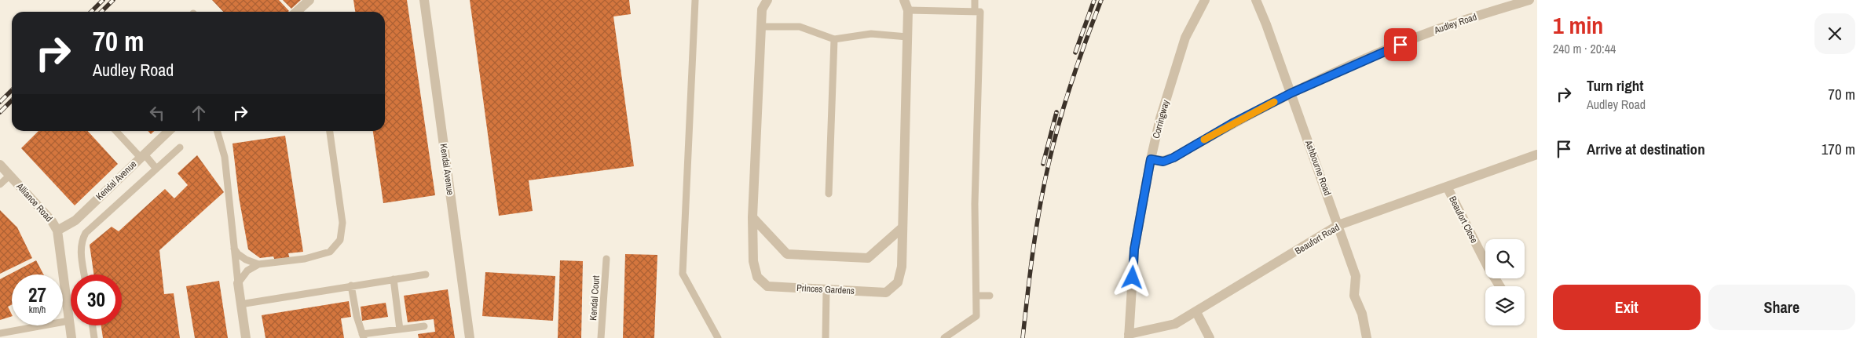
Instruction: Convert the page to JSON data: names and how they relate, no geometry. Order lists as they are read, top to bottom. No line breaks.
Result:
{"streets":{"street":["Audley Road","Corringway","Ashbourne Road","Kendal Avenue","Alliance Road","Beaufort Close","Beaufort Road","Princes Gardens"],"lane":["Kendal Court"]},"crossings":[["Audley Road","Corringway"],["Audley Road","Ashbourne Road"],["Corringway","Beaufort Road"],["Ashbourne Road","Beaufort Road"],["Kendal Avenue","Alliance Road"],["Beaufort Close","Beaufort Road"]],"page":{"heading":["1 min","240 m · 20:44"],"turn":["70 m","Audley Road"],"list":[{"name":"Turn right","note":"Audley Road","value":"70 m"},{"name":"Arrive at destination","value":"170 m"}],"speed":"27 km/h","limit":"30","buttons":["Exit","Share"]}}
